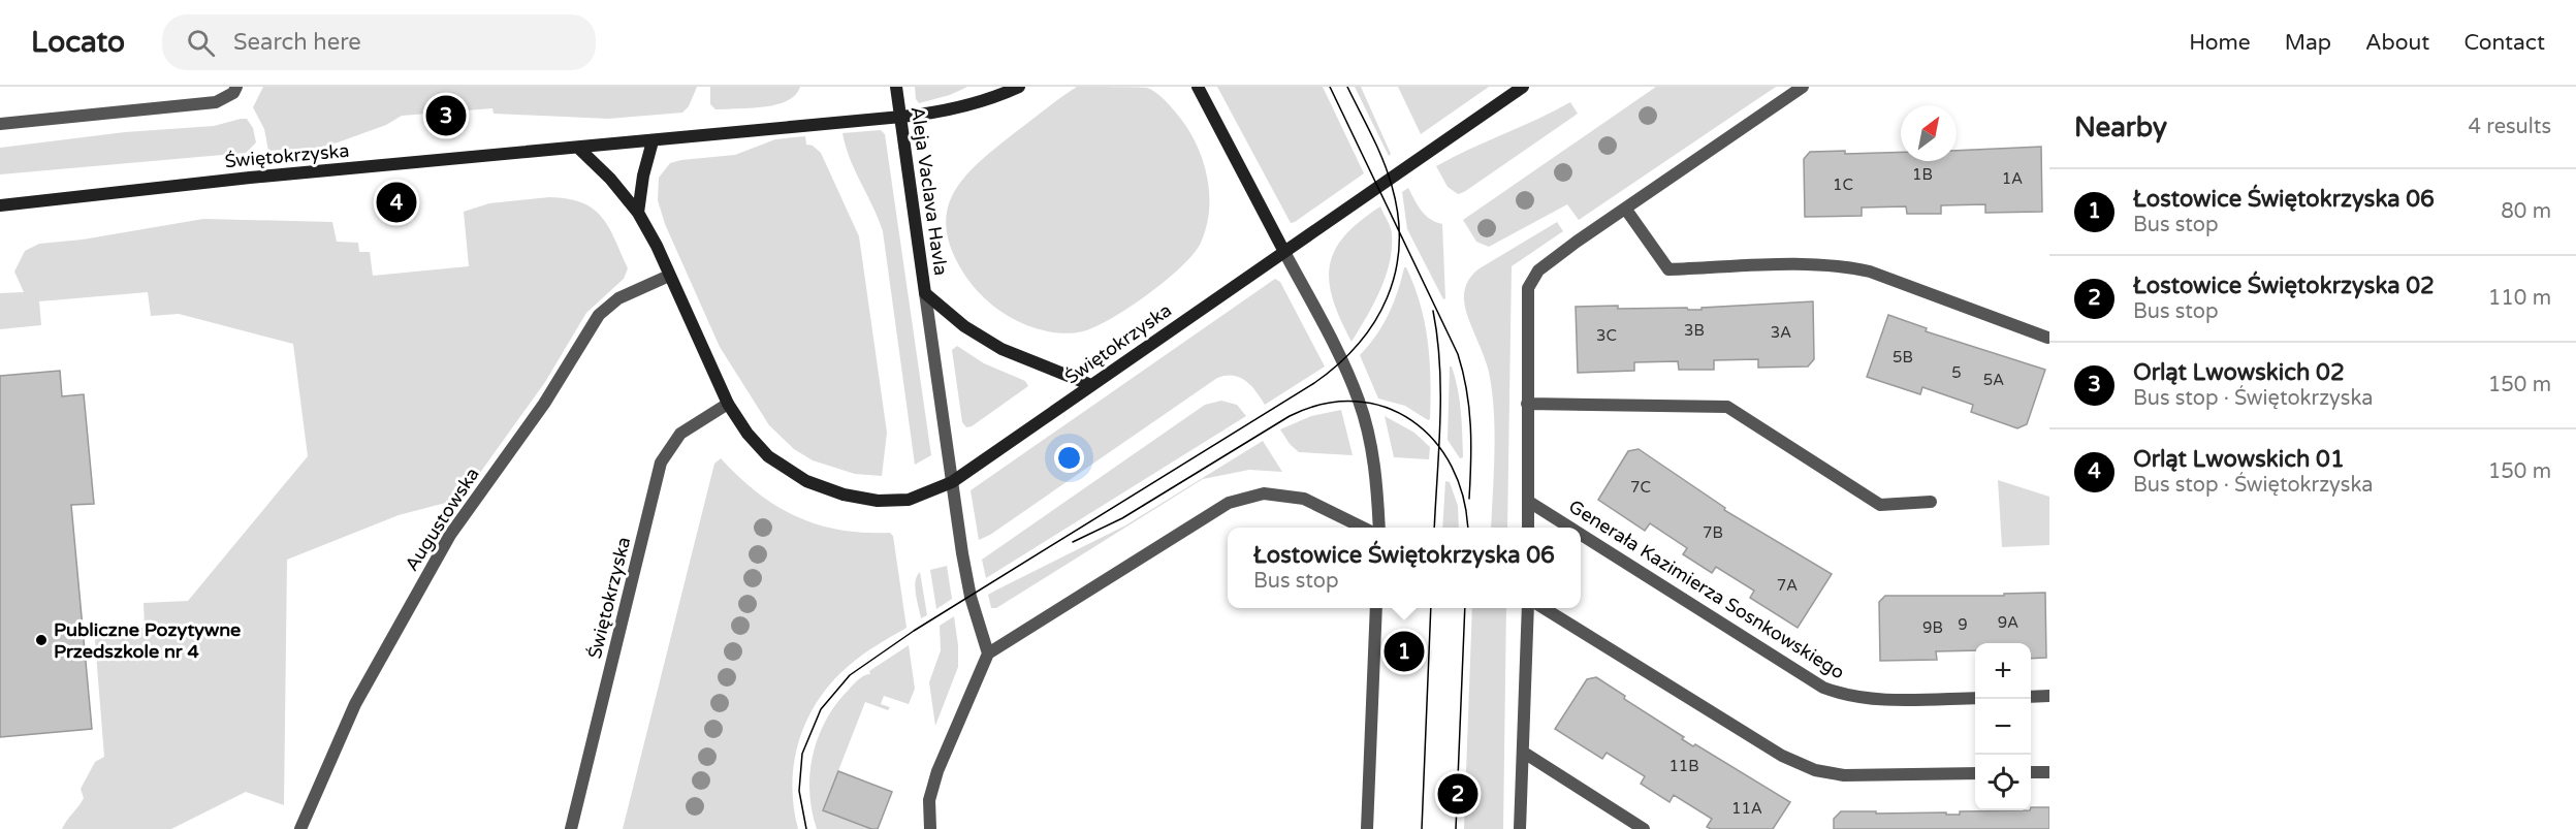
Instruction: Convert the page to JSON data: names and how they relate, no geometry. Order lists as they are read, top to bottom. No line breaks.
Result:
{"streets":{"main road":["Świętokrzyska","Aleja Vaclava Havla"],"street":["Augustowska","Generała Kazimierza Sosnkowskiego"]},"crossings":[["Świętokrzyska","Aleja Vaclava Havla"],["Świętokrzyska","Augustowska"]],"places":["Publiczne Pozytywne Przedszkole nr 4"],"house_numbers":["1B","1A","1C","3B","3A","3C","5B","5","5A","7C","7B","7A","9A","9","9B","11B","11A"],"north":"top right","page":{"header":"Locato","search":"Search here","nav":["Home","Map","About","Contact"],"heading":["Nearby","4 results"],"pins":["3","4","1","2"],"list":[{"mark":"1","name":"Łostowice Świętokrzyska 06","note":"Bus stop","value":"80 m"},{"mark":"2","name":"Łostowice Świętokrzyska 02","note":"Bus stop","value":"110 m"},{"mark":"3","name":"Orląt Lwowskich 02","note":"Bus stop · Świętokrzyska","value":"150 m"},{"mark":"4","name":"Orląt Lwowskich 01","note":"Bus stop · Świętokrzyska","value":"150 m"}],"popup":["Łostowice Świętokrzyska 06","Bus stop"],"map_buttons":["+","−"]}}
